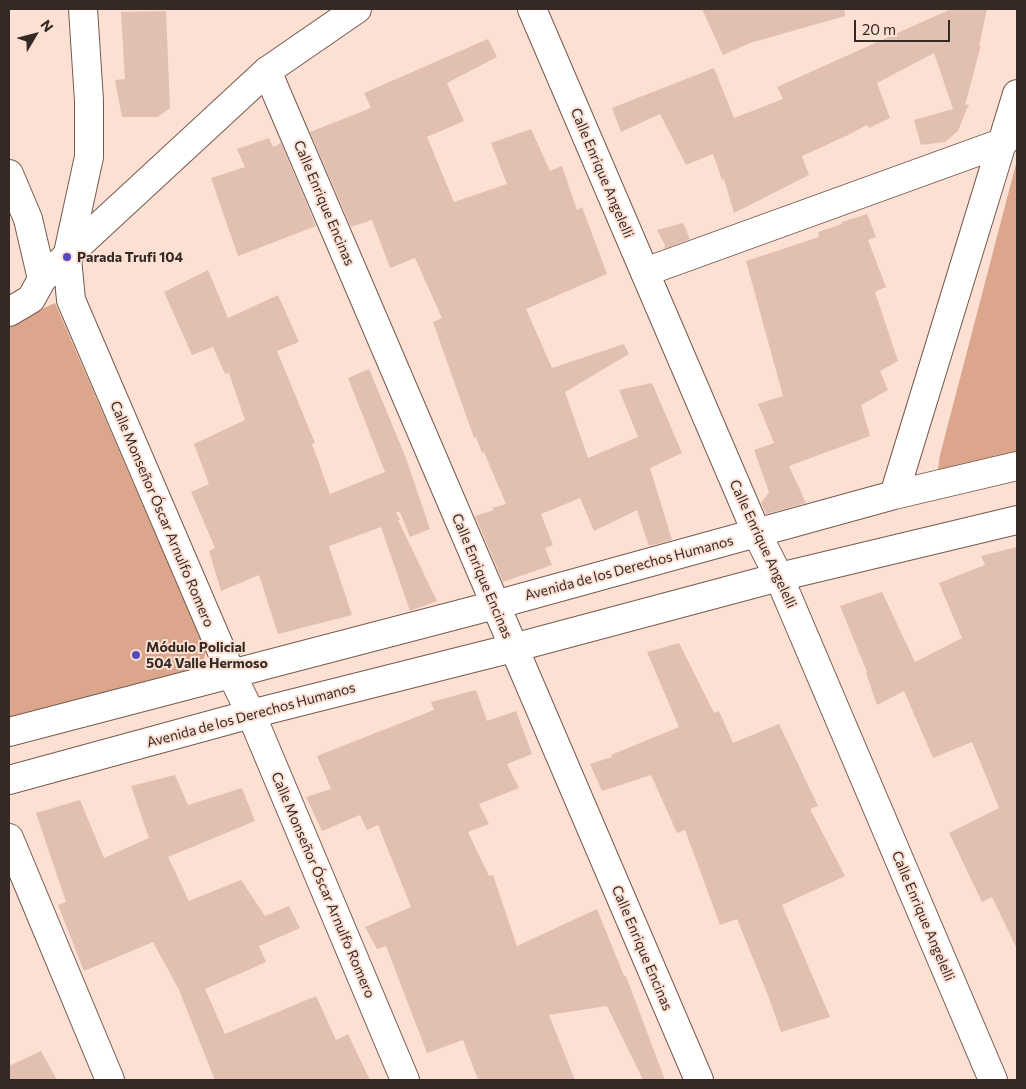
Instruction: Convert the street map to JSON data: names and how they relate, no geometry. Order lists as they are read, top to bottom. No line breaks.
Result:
{"streets":{"street":["Calle Enrique Angelelli","Calle Enrique Encinas","Calle Monseñor Óscar Arnulfo Romero","Avenida de los Derechos Humanos"]},"crossings":[["Calle Enrique Angelelli","Avenida de los Derechos Humanos"],["Calle Enrique Encinas","Avenida de los Derechos Humanos"],["Calle Monseñor Óscar Arnulfo Romero","Avenida de los Derechos Humanos"]],"places":["Parada Trufi 104","Módulo Policial 504 Valle Hermoso"],"scale_bar":"20 m","north":"top right"}
